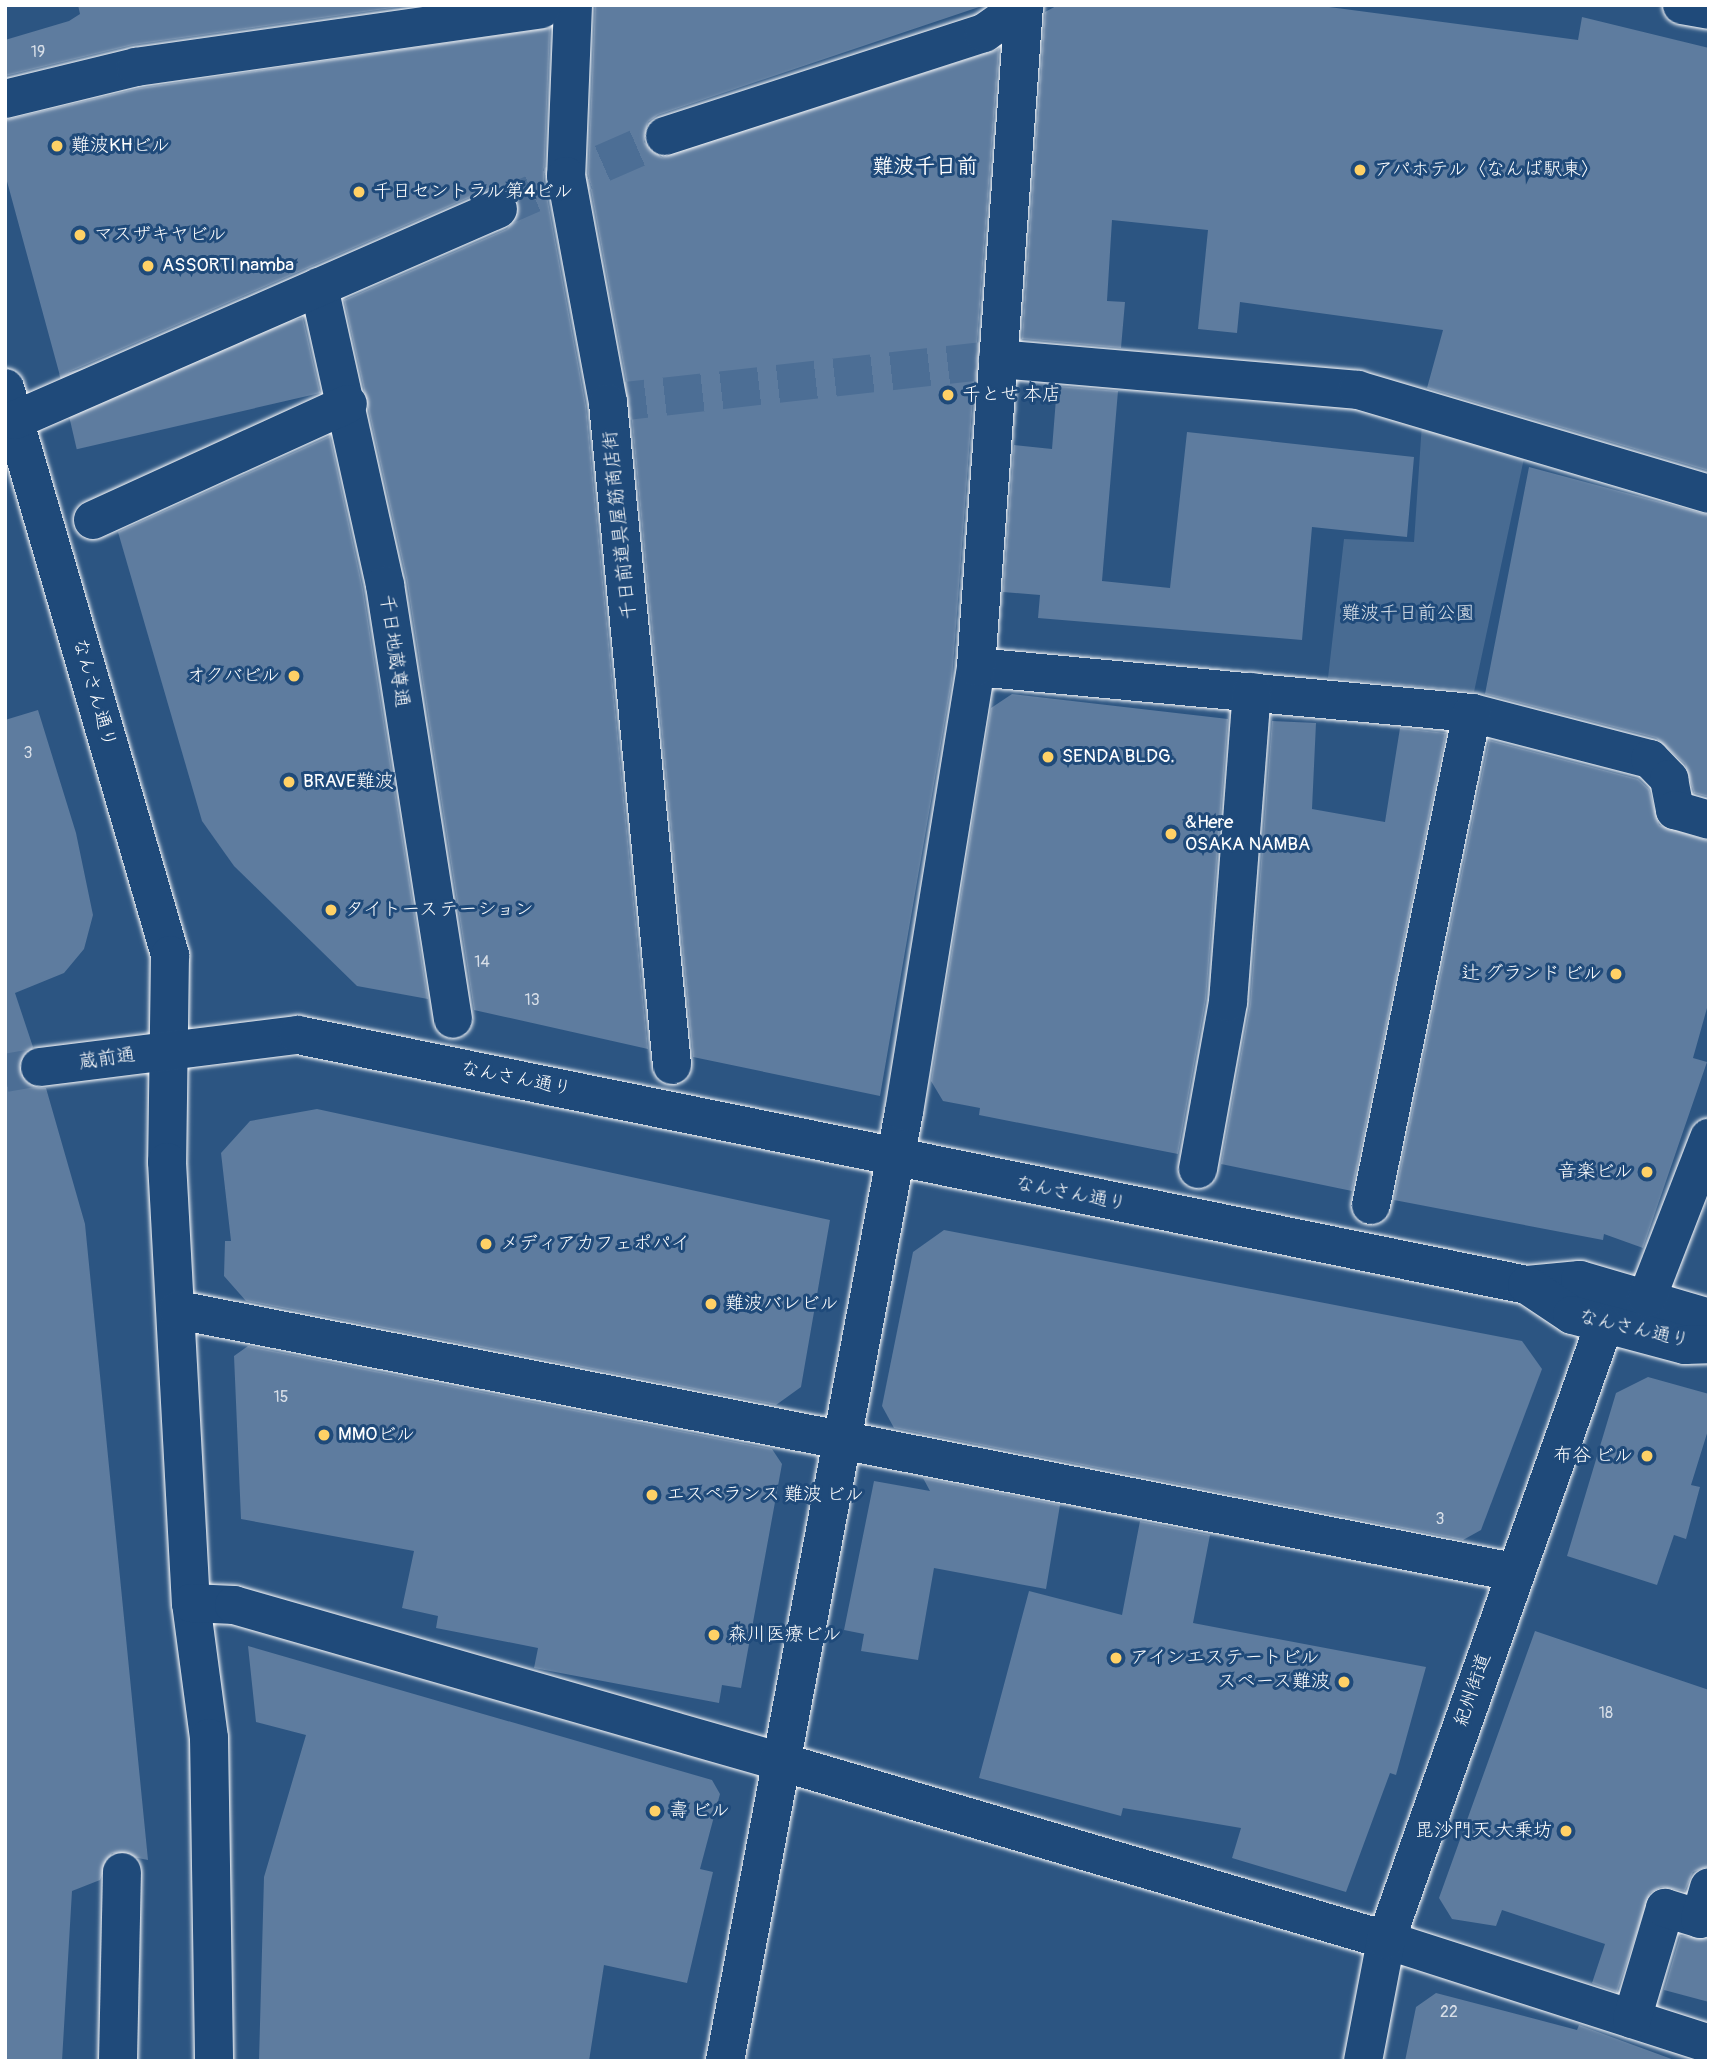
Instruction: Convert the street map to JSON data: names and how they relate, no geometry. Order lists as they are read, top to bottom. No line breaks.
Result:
{"streets":{"street":["千日前道具屋筋商店街","千日地蔵尊通","なんさん通り","蔵前通","紀州街道"]},"crossings":[["なんさん通り","蔵前通"],["なんさん通り","紀州街道"]],"districts":["難波千日前"],"parks":["難波千日前公園"],"places":["難波KHビル","アパホテル〈なんば駅東〉","千日セントラル第4ビル","マスザキヤビル","ASSORTI namba","千とせ 本店","オクバビル","SENDA BLDG.","BRAVE難波","&Here OSAKA NAMBA","タイトーステーション","辻 グランド ビル","音楽ビル","メディアカフェポパイ","難波バレビル","MMOビル","布谷 ビル","エスペランス 難波 ビル","森川医療ビル","アインエステートビル","スペース難波","壽 ビル","毘沙門天 大乗坊"],"house_numbers":["19","3","14","13","15","3","18","22"]}
